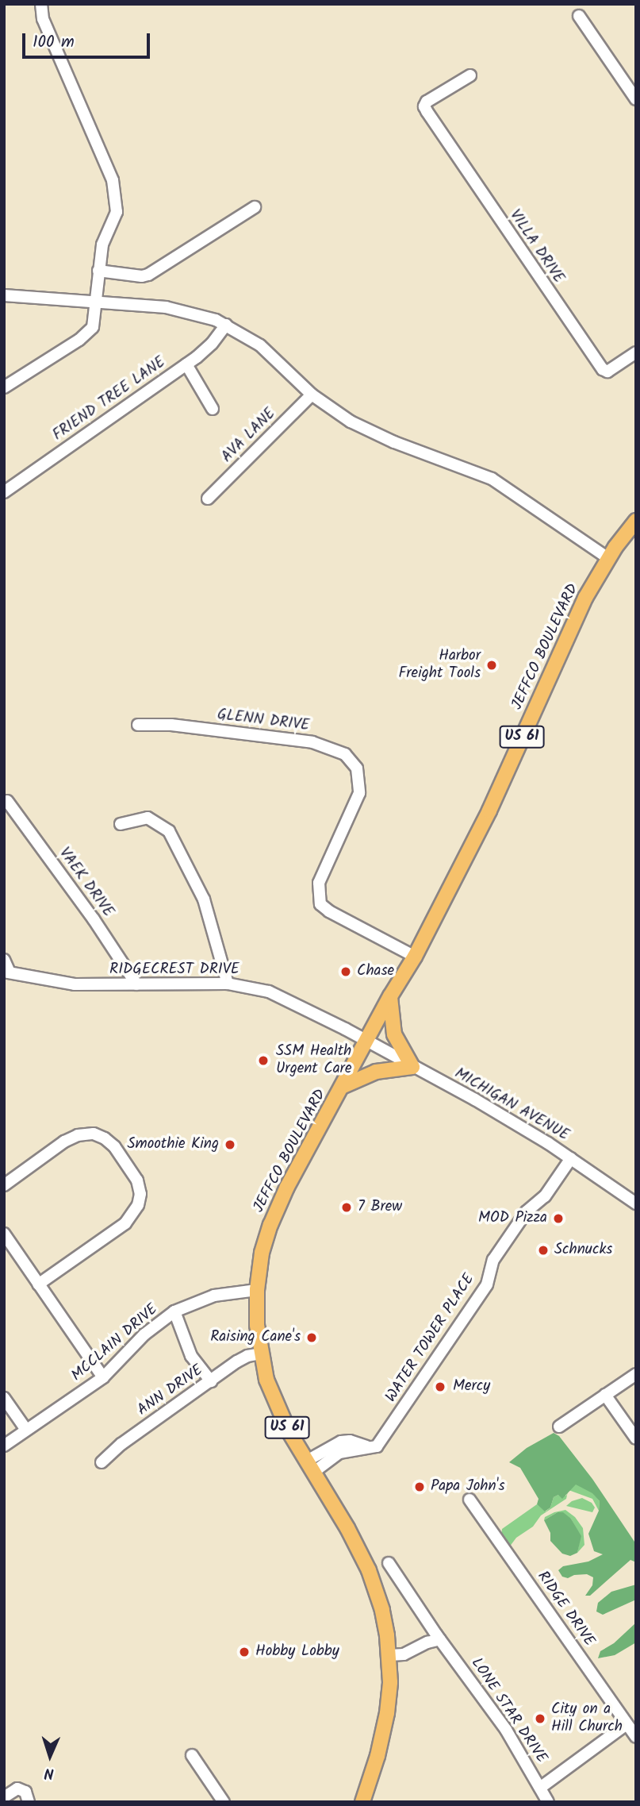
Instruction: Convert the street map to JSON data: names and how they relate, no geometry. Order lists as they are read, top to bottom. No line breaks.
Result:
{"streets":{"main road":["JEFFCO BOULEVARD","US 61"],"street":["VILLA DRIVE","FRIEND TREE LANE","AVA LANE","GLENN DRIVE","VAEK DRIVE","RIDGECREST DRIVE","MICHIGAN AVENUE","WATER TOWER PLACE","MCCLAIN DRIVE","ANN DRIVE","RIDGE DRIVE","LONE STAR DRIVE"]},"crossings":[["JEFFCO BOULEVARD","GLENN DRIVE"],["JEFFCO BOULEVARD","RIDGECREST DRIVE"],["JEFFCO BOULEVARD","MICHIGAN AVENUE"],["JEFFCO BOULEVARD","WATER TOWER PLACE"],["JEFFCO BOULEVARD","MCCLAIN DRIVE"],["JEFFCO BOULEVARD","ANN DRIVE"],["VAEK DRIVE","RIDGECREST DRIVE"],["RIDGECREST DRIVE","MICHIGAN AVENUE"],["MICHIGAN AVENUE","WATER TOWER PLACE"]],"places":["Harbor Freight Tools","Chase","SSM Health Urgent Care","Smoothie King","7 Brew","MOD Pizza","Schnucks","Raising Cane's","Mercy","Papa John's","Hobby Lobby","City on a Hill Church"],"scale_bar":"100 m","north":"bottom"}
